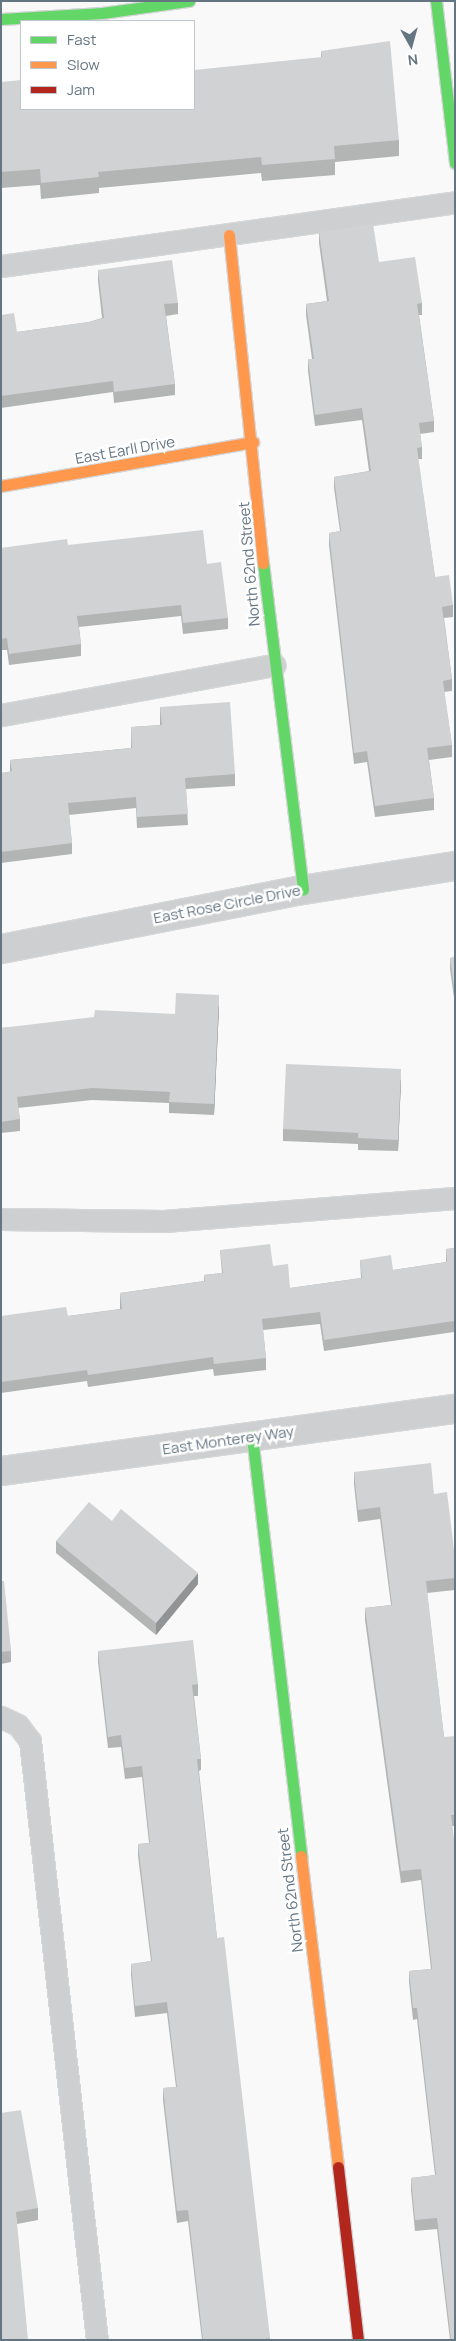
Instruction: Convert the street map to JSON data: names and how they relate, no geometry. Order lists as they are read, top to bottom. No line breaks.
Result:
{"streets":{"street":["East Earll Drive","North 62nd Street","East Rose Circle Drive","East Monterey Way"]},"crossings":[["East Earll Drive","North 62nd Street"],["North 62nd Street","East Rose Circle Drive"],["North 62nd Street","East Monterey Way"]],"legend":["Fast","Slow","Jam"],"north":"bottom"}
